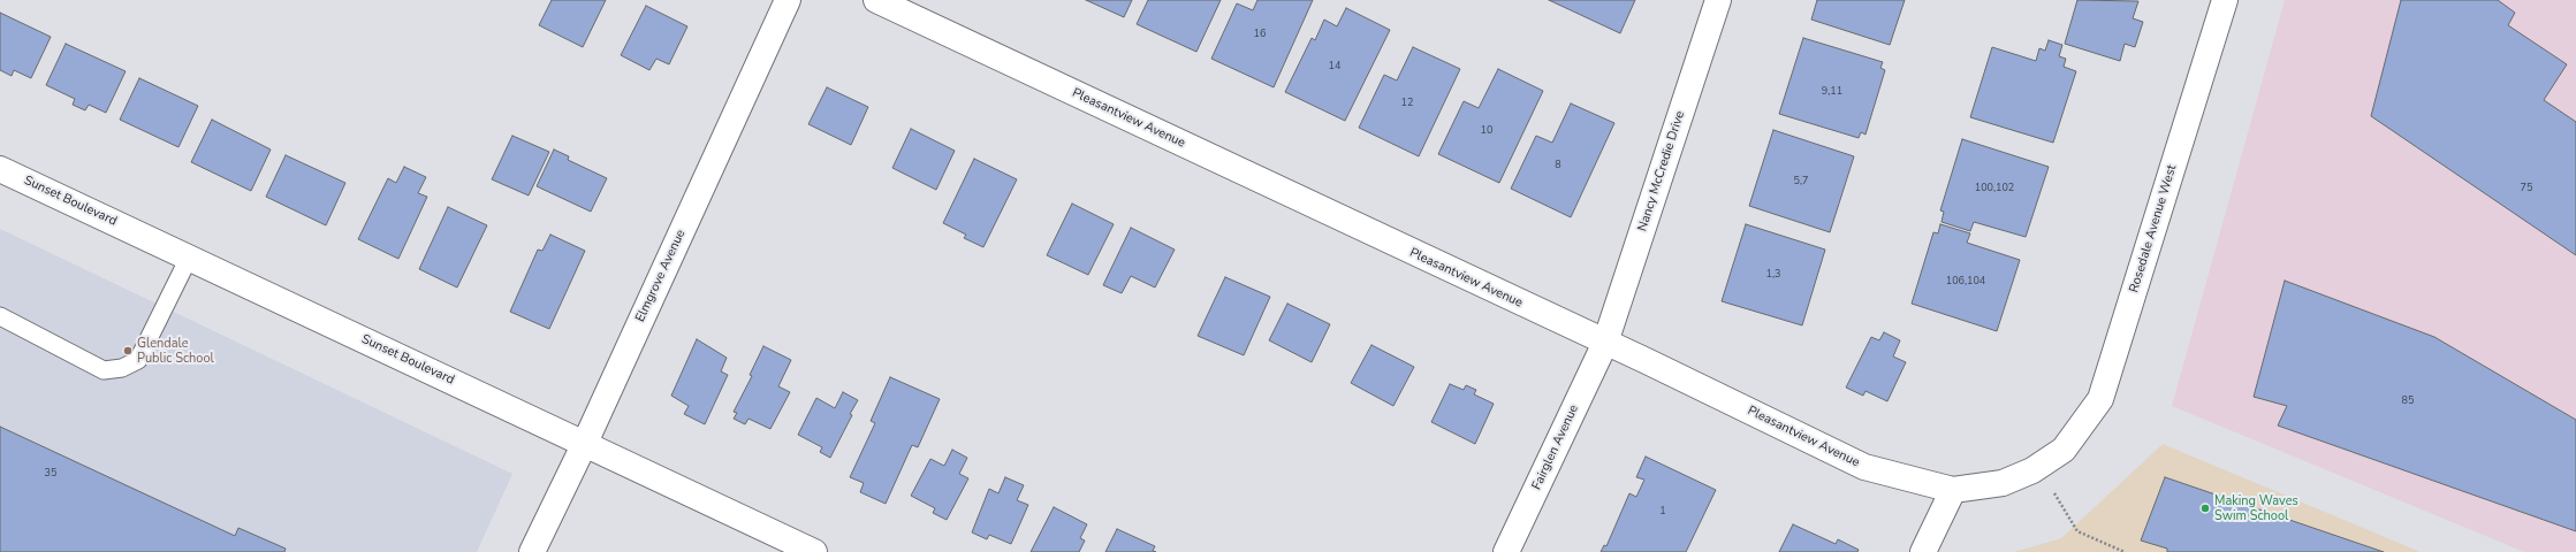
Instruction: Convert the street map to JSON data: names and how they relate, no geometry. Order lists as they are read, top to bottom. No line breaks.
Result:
{"streets":{"street":["Pleasantview Avenue","Nancy McCredie Drive","Sunset Boulevard","Rosedale Avenue West","Elmgrove Avenue","Fairglen Avenue"]},"crossings":[["Pleasantview Avenue","Nancy McCredie Drive"],["Pleasantview Avenue","Rosedale Avenue West"],["Pleasantview Avenue","Fairglen Avenue"],["Nancy McCredie Drive","Fairglen Avenue"],["Sunset Boulevard","Elmgrove Avenue"]],"places":["Glendale Public School","Making Waves Swim School"],"house_numbers":["16","14","9,11","12","10","8","5,7","100,102","75","1,3","106,104","85","35","1"]}
